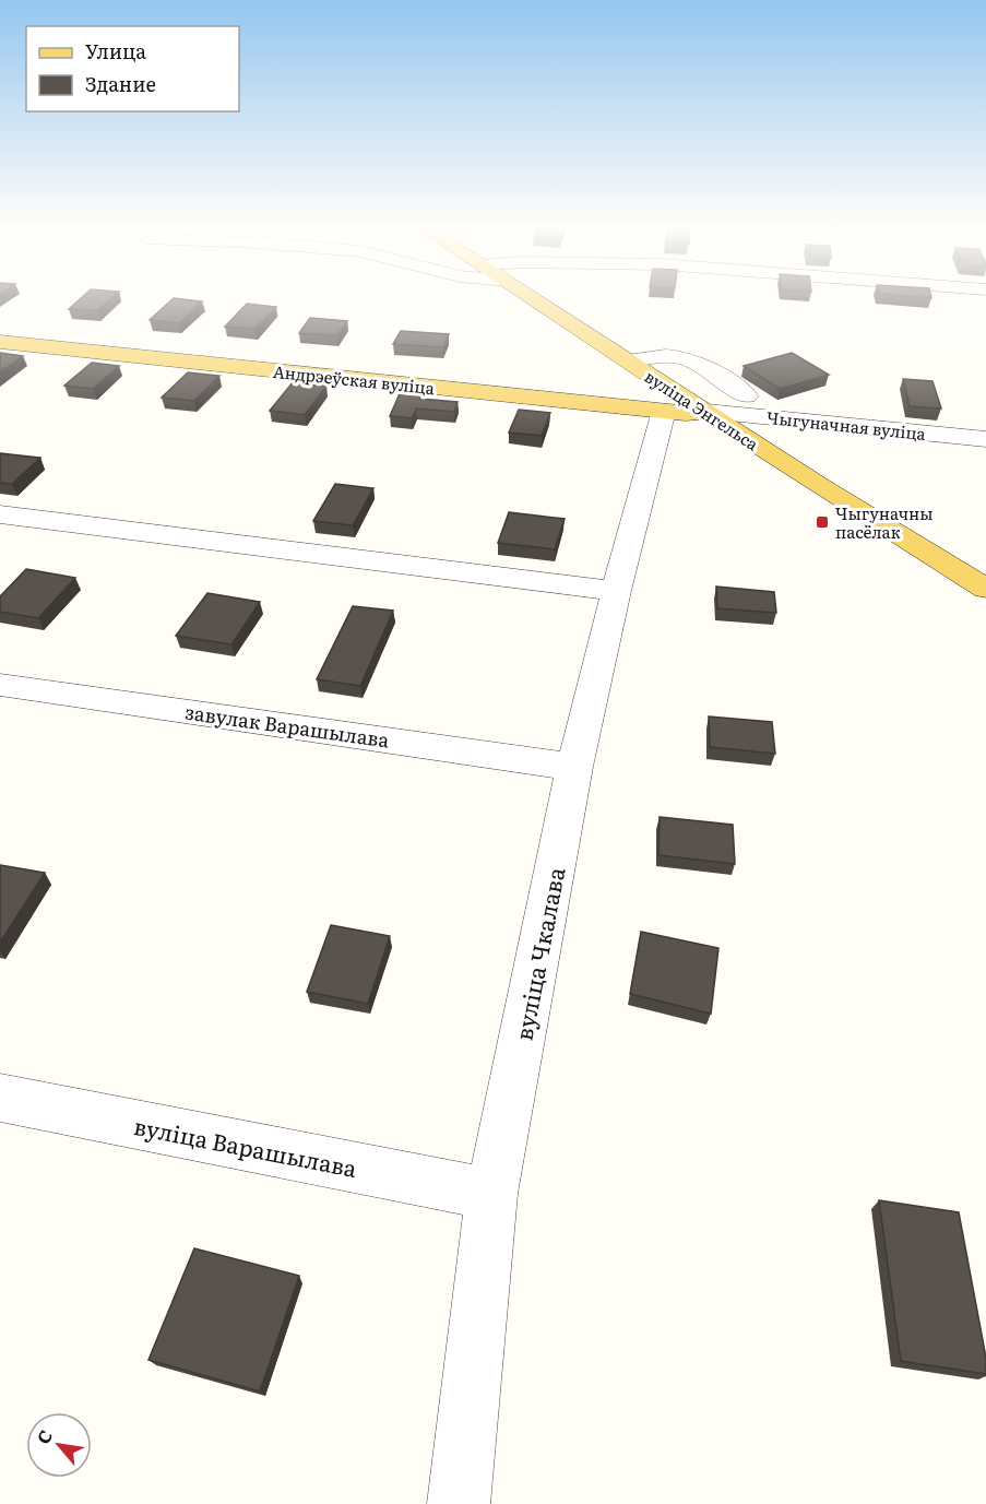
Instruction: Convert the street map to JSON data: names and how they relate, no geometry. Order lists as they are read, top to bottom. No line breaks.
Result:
{"streets":{"main road":["Андрэеўская вуліца","вуліца Энгельса"],"street":["Чыгуначная вуліца","завулак Варашылава","вуліца Чкалава","вуліца Варашылава"]},"crossings":[["Андрэеўская вуліца","вуліца Энгельса"],["Андрэеўская вуліца","Чыгуначная вуліца"],["Андрэеўская вуліца","вуліца Чкалава"],["вуліца Энгельса","Чыгуначная вуліца"],["завулак Варашылава","вуліца Чкалава"],["вуліца Чкалава","вуліца Варашылава"]],"places":{"transit":["Чыгуначны пасёлак"]},"legend":["Улица","Здание"],"north":"top left"}
